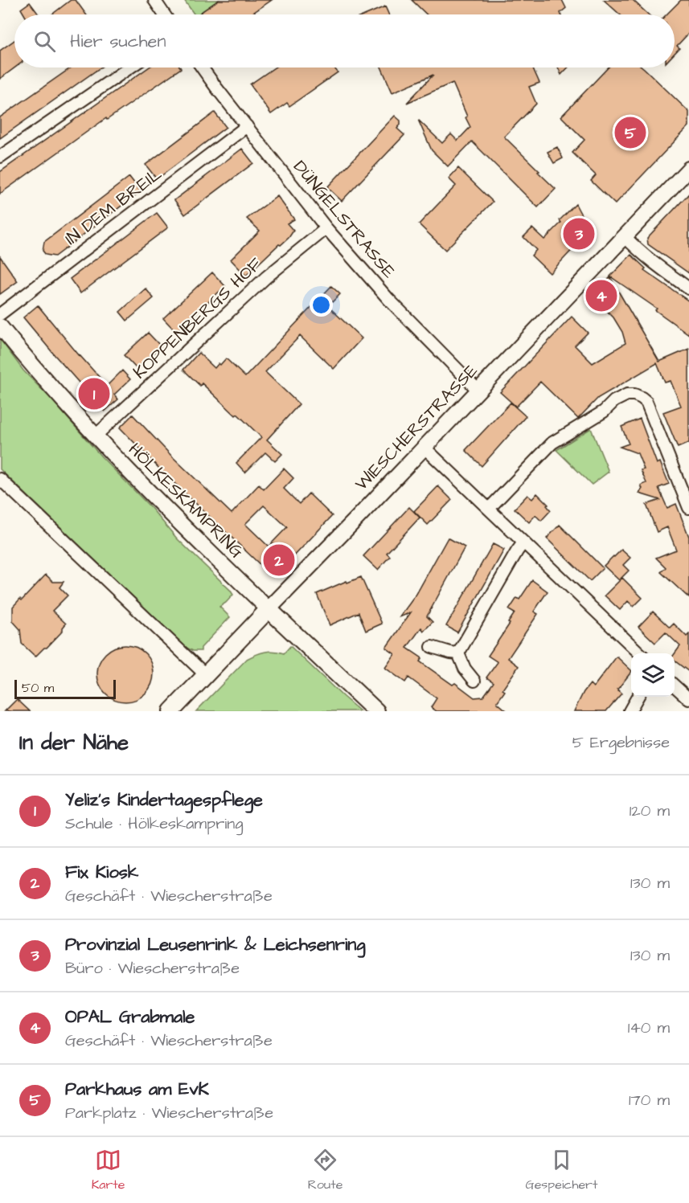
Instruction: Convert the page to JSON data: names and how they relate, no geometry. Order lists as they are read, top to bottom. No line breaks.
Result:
{"streets":{"main road":["WIESCHERSTRASSE","HÖLKESKAMPRING"],"street":["IN DEM BREIL","DÜNGELSTRASSE","KOPPENBERGS HOF"]},"crossings":[["IN DEM BREIL","DÜNGELSTRASSE"],["DÜNGELSTRASSE","KOPPENBERGS HOF"],["DÜNGELSTRASSE","WIESCHERSTRASSE"],["KOPPENBERGS HOF","HÖLKESKAMPRING"],["WIESCHERSTRASSE","HÖLKESKAMPRING"]],"scale_bar":"50 m","page":{"search":"Hier suchen","pins":["5","3","4","1","2"],"scale":"50 m","heading":["In der Nähe","5 Ergebnisse"],"list":[{"mark":"1","name":"Yeliz's Kindertagespflege","note":"Schule · Hölkeskampring","value":"120 m"},{"mark":"2","name":"Fix Kiosk","note":"Geschäft · Wiescherstraße","value":"130 m"},{"mark":"3","name":"Provinzial Leusenrink & Leichsenring","note":"Büro · Wiescherstraße","value":"130 m"},{"mark":"4","name":"OPAL Grabmale","note":"Geschäft · Wiescherstraße","value":"140 m"},{"mark":"5","name":"Parkhaus am EvK","note":"Parkplatz · Wiescherstraße","value":"170 m"}],"nav":["Karte","Route","Gespeichert"]}}
